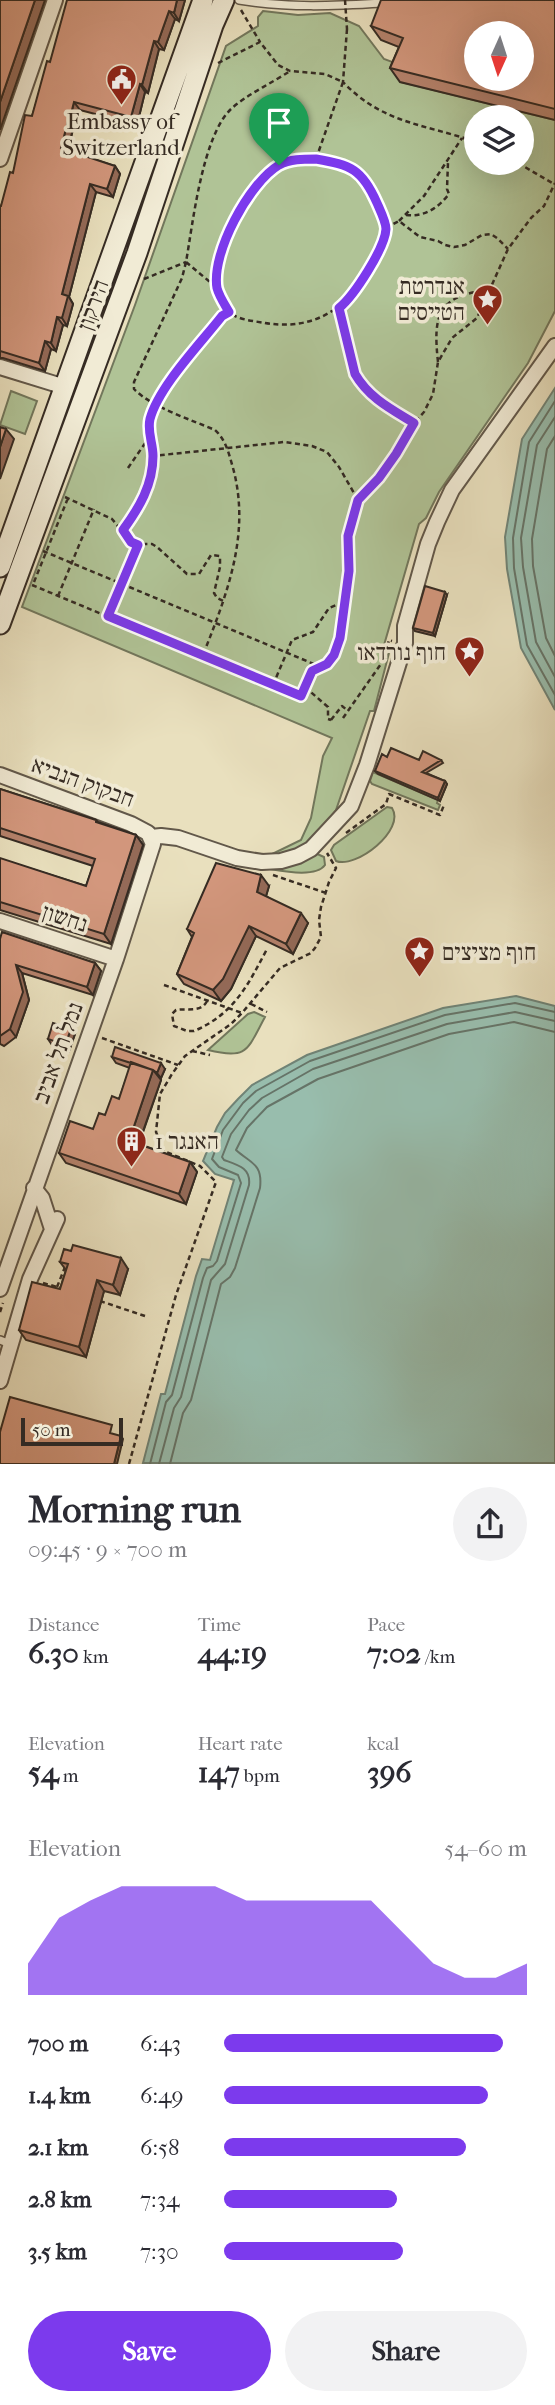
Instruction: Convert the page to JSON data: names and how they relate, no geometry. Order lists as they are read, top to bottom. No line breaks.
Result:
{"streets":{"main road":["הירקון"],"street":["חבקוק הנביא","נחשון","נמל תל אביב"]},"crossings":[["חבקוק הנביא","נמל תל אביב"],["נחשון","נמל תל אביב"]],"places":{"public building":["Embassy of Switzerland"],"place":["אנדרטת הטייסים","חוף נורדאו","חוף מציצים"],"building":["האנגר 1"]},"scale_bar":"50 m","north":"bottom","page":{"scale":"50 m","heading":["Morning run","09:45 · 9 × 700 m"],"stats":[["Distance","6.30 km"],["Time","44:19"],["Pace","7:02 /km"],["Elevation","54 m"],["Heart rate","147 bpm"],["kcal","396"]],"chart":["Elevation","54–60 m"],"list":[{"name":"700 m","note":"6:43"},{"name":"1.4 km","note":"6:49"},{"name":"2.1 km","note":"6:58"},{"name":"2.8 km","note":"7:34"},{"name":"3.5 km","note":"7:30"}],"buttons":["Save","Share"]}}
